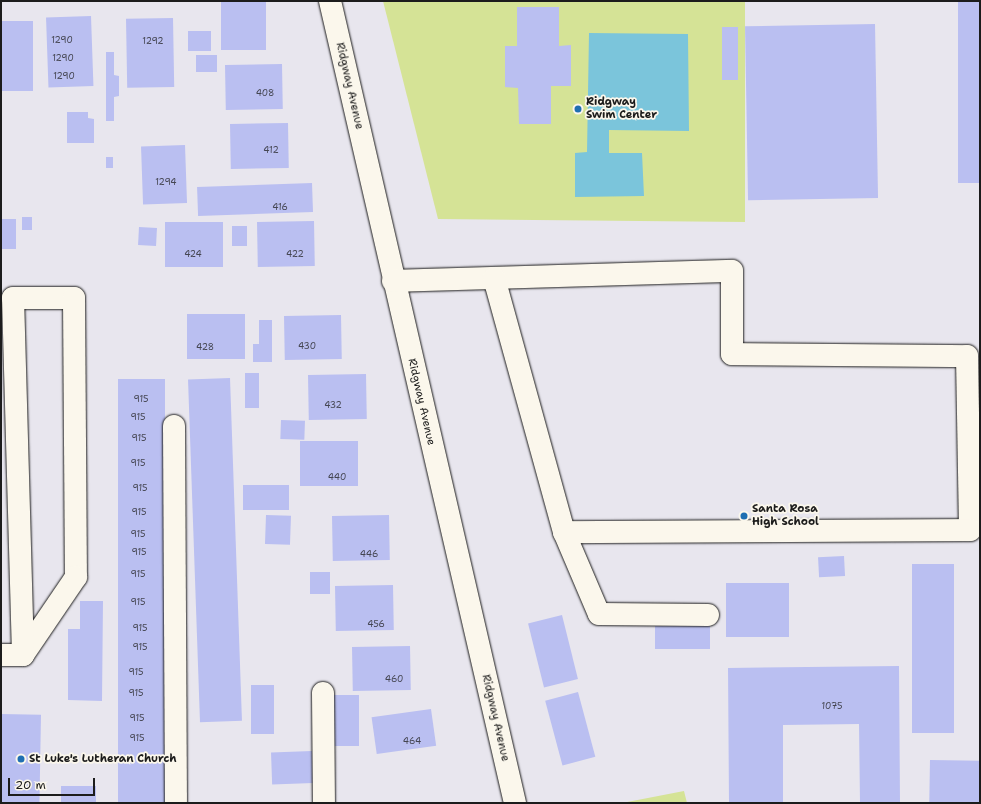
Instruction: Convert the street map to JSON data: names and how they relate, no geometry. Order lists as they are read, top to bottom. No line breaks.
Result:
{"streets":{"street":["Ridgway Avenue"]},"places":["Ridgway Swim Center","Santa Rosa High School","St Luke's Lutheran Church"],"house_numbers":["1290","1292","1290","1290","408","412","1294","416","424","422","430","428","915","432","915","915","915","440","915","915","915","915","446","915","915","456","915","915","915","460","915","1075","915","915","464"],"scale_bar":"20 m"}
